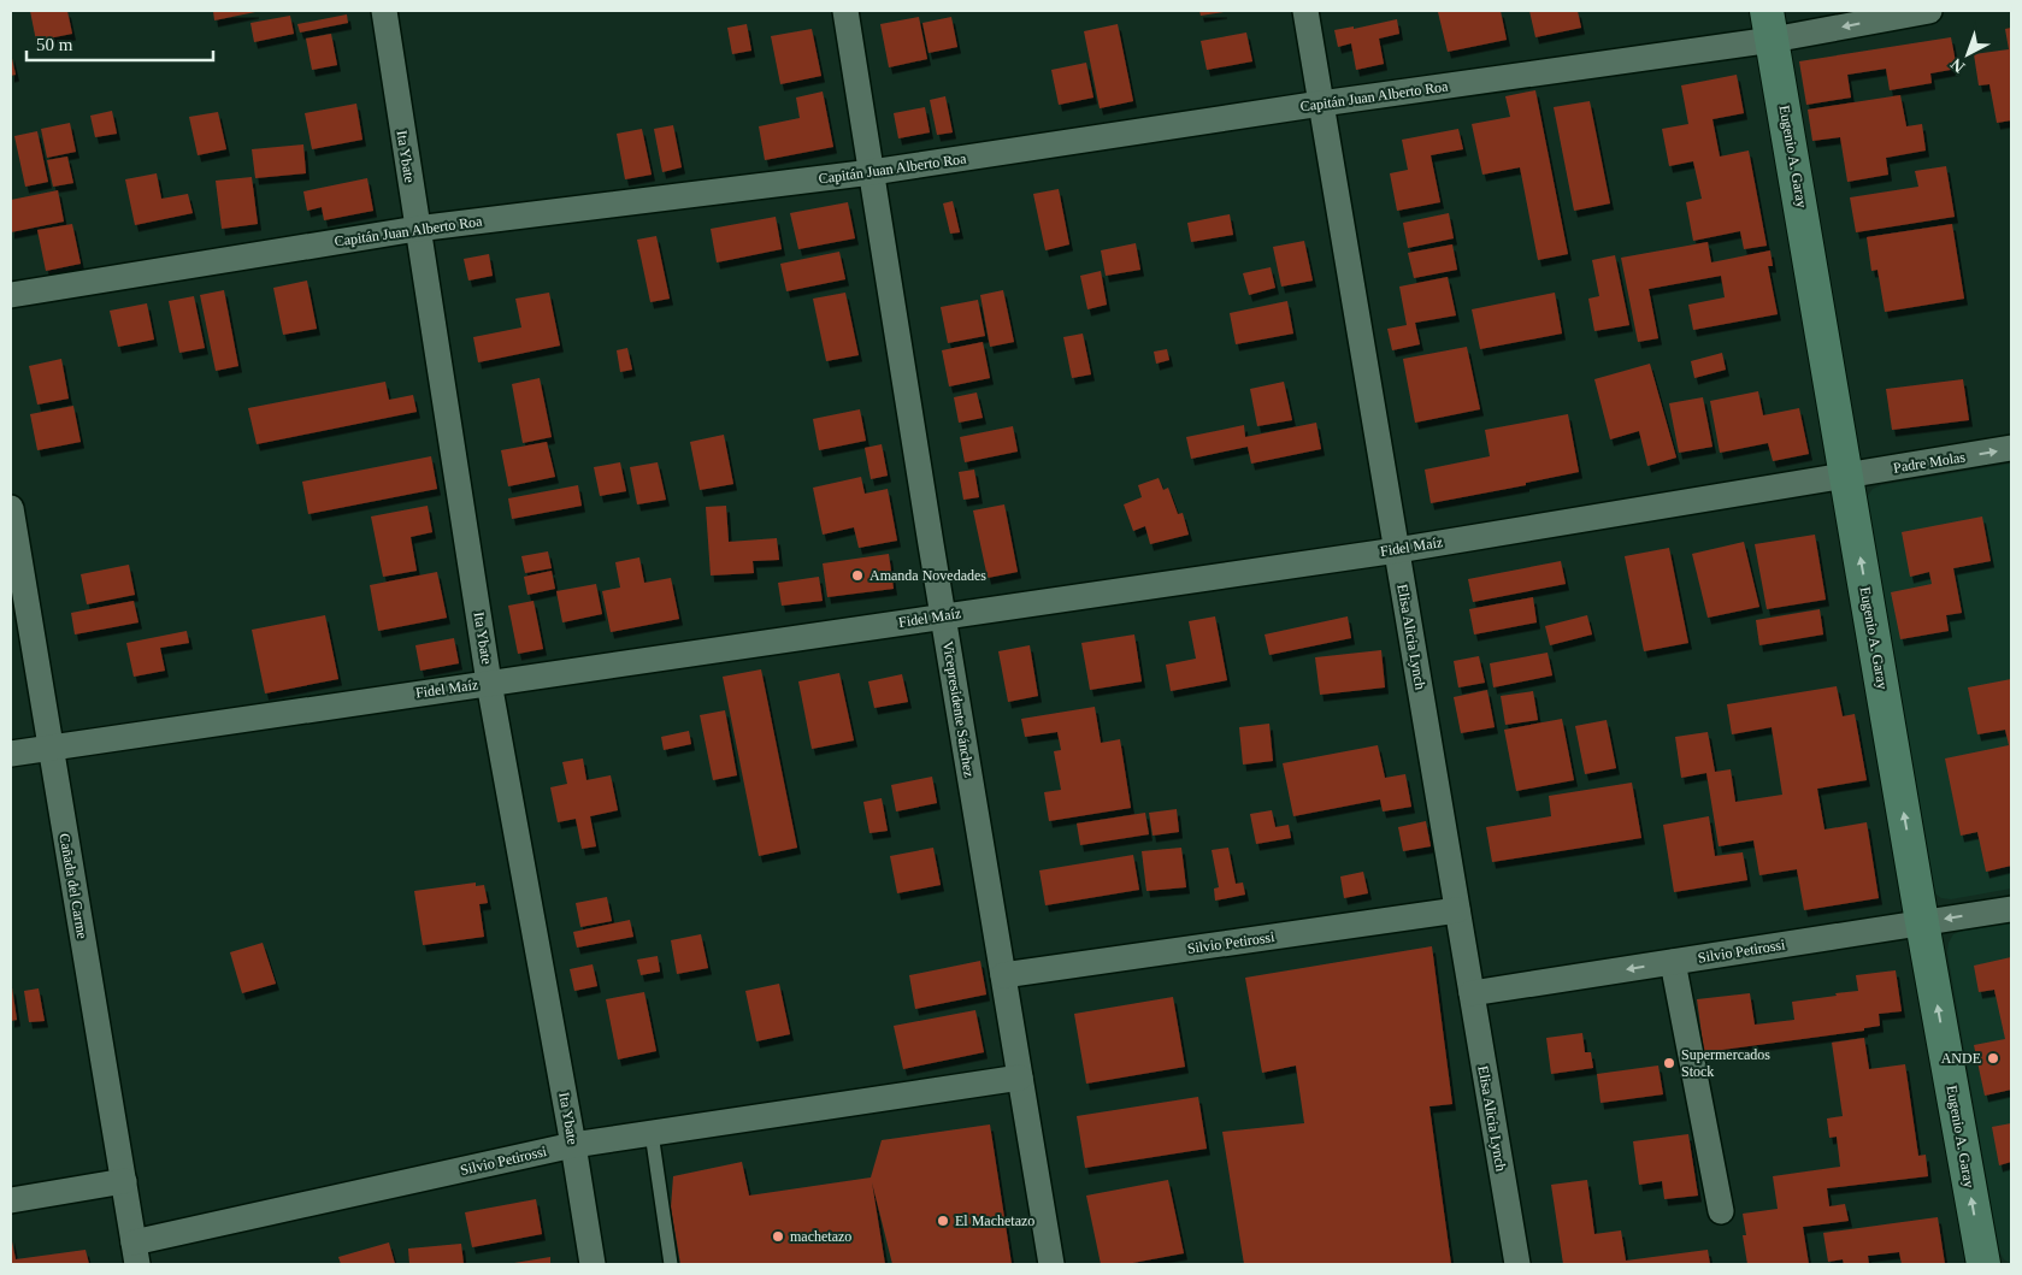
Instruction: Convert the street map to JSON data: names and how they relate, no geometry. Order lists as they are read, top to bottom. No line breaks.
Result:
{"streets":{"street":["Capitán Juan Alberto Roa","Ita Ybate","Eugenio A. Garay","Padre Molas","Fidel Maíz","Elisa Alicia Lynch","Vicepresidente Sánchez","Cañada del Carme","Silvio Petirossi"]},"crossings":[["Capitán Juan Alberto Roa","Ita Ybate"],["Capitán Juan Alberto Roa","Eugenio A. Garay"],["Capitán Juan Alberto Roa","Elisa Alicia Lynch"],["Capitán Juan Alberto Roa","Vicepresidente Sánchez"],["Ita Ybate","Fidel Maíz"],["Ita Ybate","Silvio Petirossi"],["Eugenio A. Garay","Padre Molas"],["Eugenio A. Garay","Fidel Maíz"],["Eugenio A. Garay","Silvio Petirossi"],["Padre Molas","Fidel Maíz"],["Fidel Maíz","Elisa Alicia Lynch"],["Fidel Maíz","Vicepresidente Sánchez"],["Fidel Maíz","Cañada del Carme"],["Elisa Alicia Lynch","Silvio Petirossi"],["Vicepresidente Sánchez","Silvio Petirossi"],["Cañada del Carme","Silvio Petirossi"]],"one_way":["Padre Molas"],"places":["Amanda Novedades","ANDE","Supermercados Stock","El Machetazo","machetazo"],"scale_bar":"50 m","north":"bottom left"}
